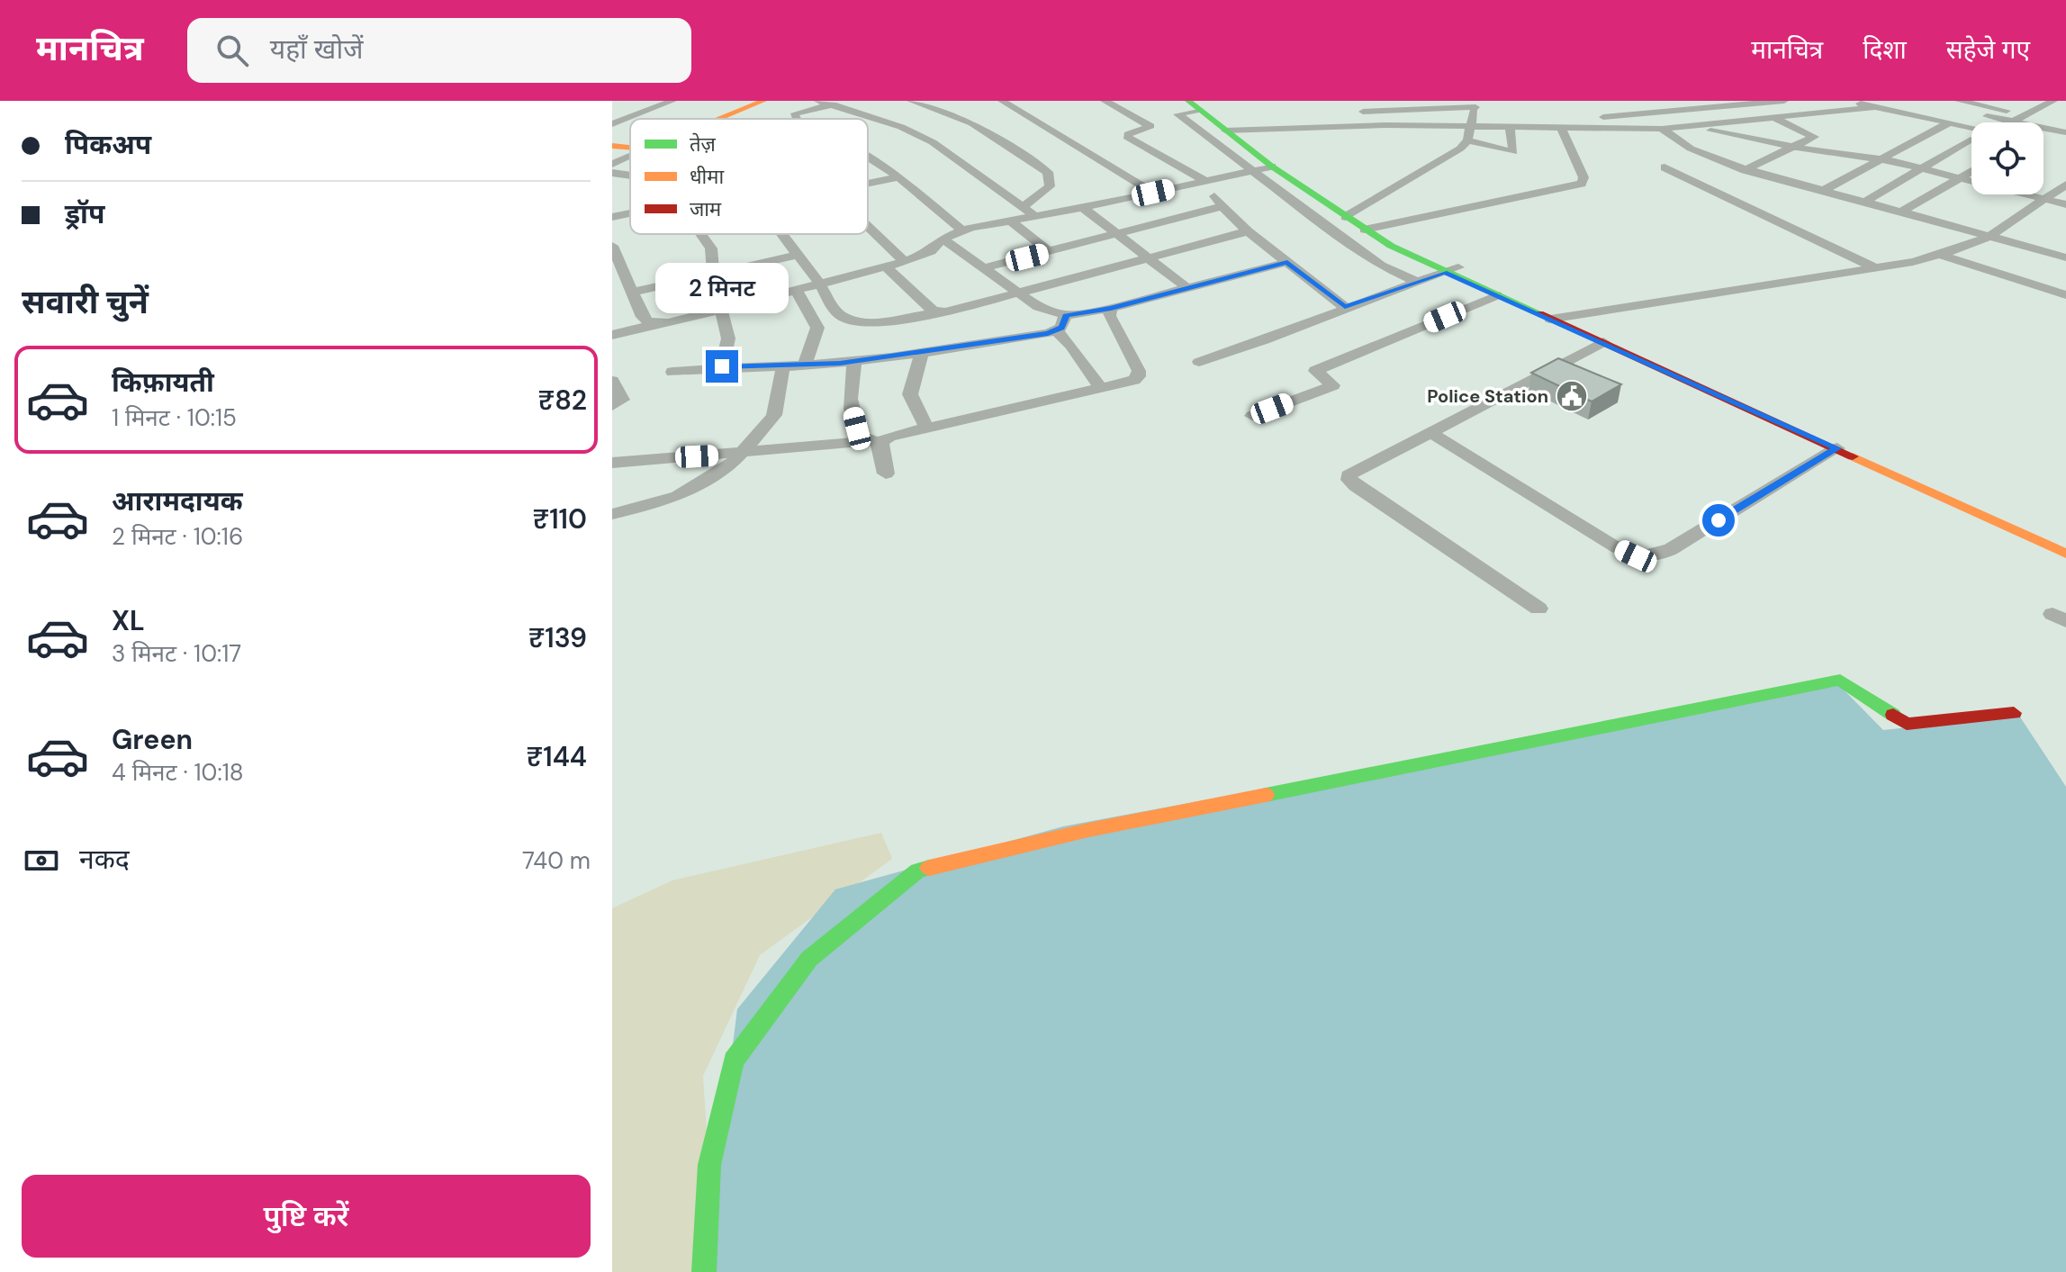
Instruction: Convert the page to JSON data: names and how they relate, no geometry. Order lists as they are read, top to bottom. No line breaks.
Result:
{"places":{"public building":["Police Station"]},"legend":["तेज़","धीमा","जाम"],"page":{"header":"मानचित्र","search":"यहाँ खोजें","nav":["मानचित्र","दिशा","सहेजे गए"],"banner":["पिकअप","ड्रॉप"],"heading":"सवारी चुनें","bubble":"2 मिनट","list":[{"name":"किफ़ायती","note":"1 मिनट · 10:15","value":"₹82"},{"name":"आरामदायक","note":"2 मिनट · 10:16","value":"₹110"},{"name":"XL","note":"3 मिनट · 10:17","value":"₹139"},{"name":"Green","note":"4 मिनट · 10:18","value":"₹144"}],"pay":["नकद","740 m"],"buttons":"पुष्टि करें"}}
